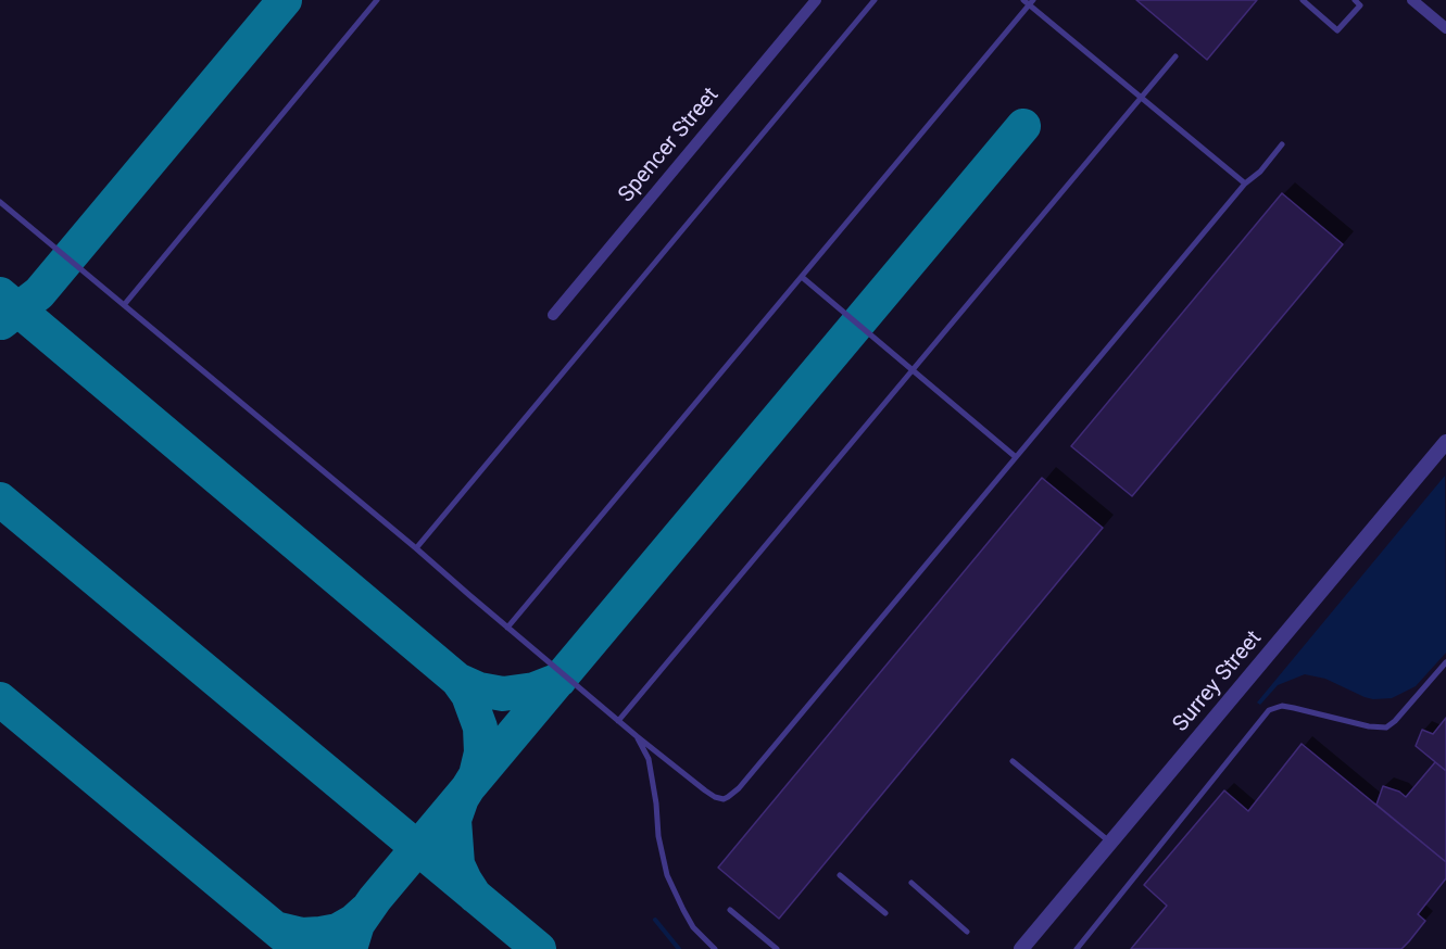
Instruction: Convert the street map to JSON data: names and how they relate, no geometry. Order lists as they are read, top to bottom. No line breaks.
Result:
{"streets":{"street":["Spencer Street","Surrey Street"]}}
